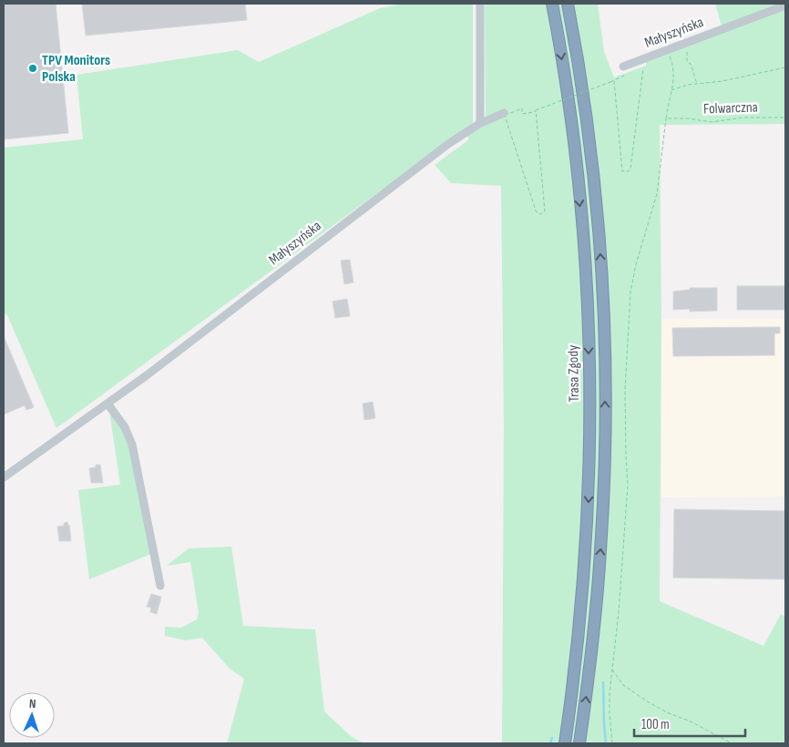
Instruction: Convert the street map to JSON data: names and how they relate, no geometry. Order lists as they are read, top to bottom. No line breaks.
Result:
{"streets":{"highway":["Trasa Zgody"],"street":["Małyszyńska"],"path":["Folwarczna"]},"places":["TPV Monitors Polska"],"scale_bar":"100 m","north":"top"}
